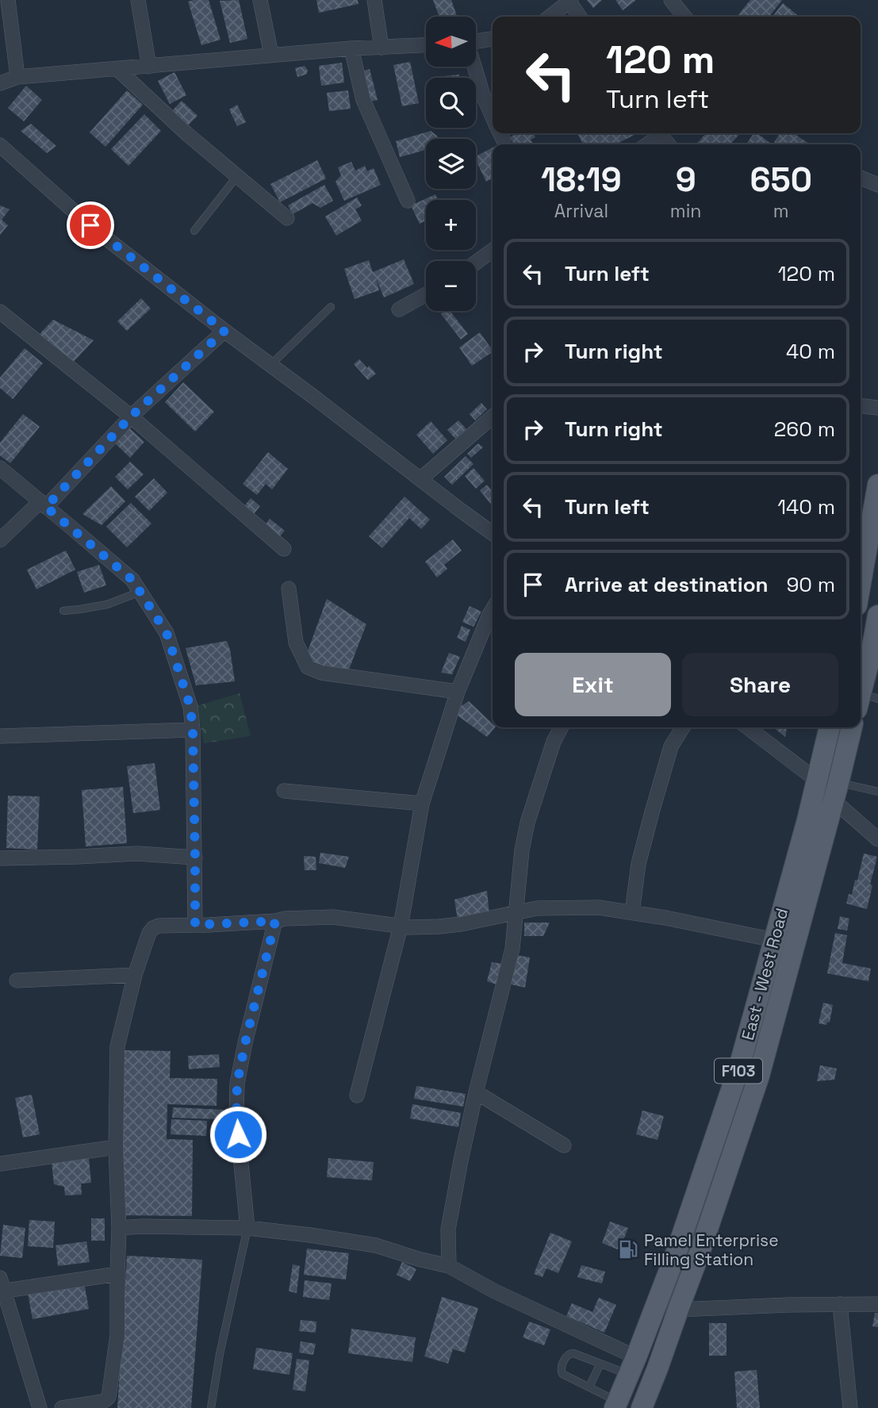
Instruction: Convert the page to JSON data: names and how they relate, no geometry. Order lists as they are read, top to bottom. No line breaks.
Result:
{"streets":{"main road":["East - West Road","F103"]},"places":{"fuel station":["Pamel Enterprise Filling Station"]},"north":"left","page":{"map_buttons":["+","−"],"turn":["120 m","Turn left"],"eta":["18:19","Arrival","9","min","650","m"],"list":[{"name":"Turn left","value":"120 m"},{"name":"Turn right","value":"40 m"},{"name":"Turn right","value":"260 m"},{"name":"Turn left","value":"140 m"},{"name":"Arrive at destination","value":"90 m"}],"buttons":["Exit","Share"]}}
